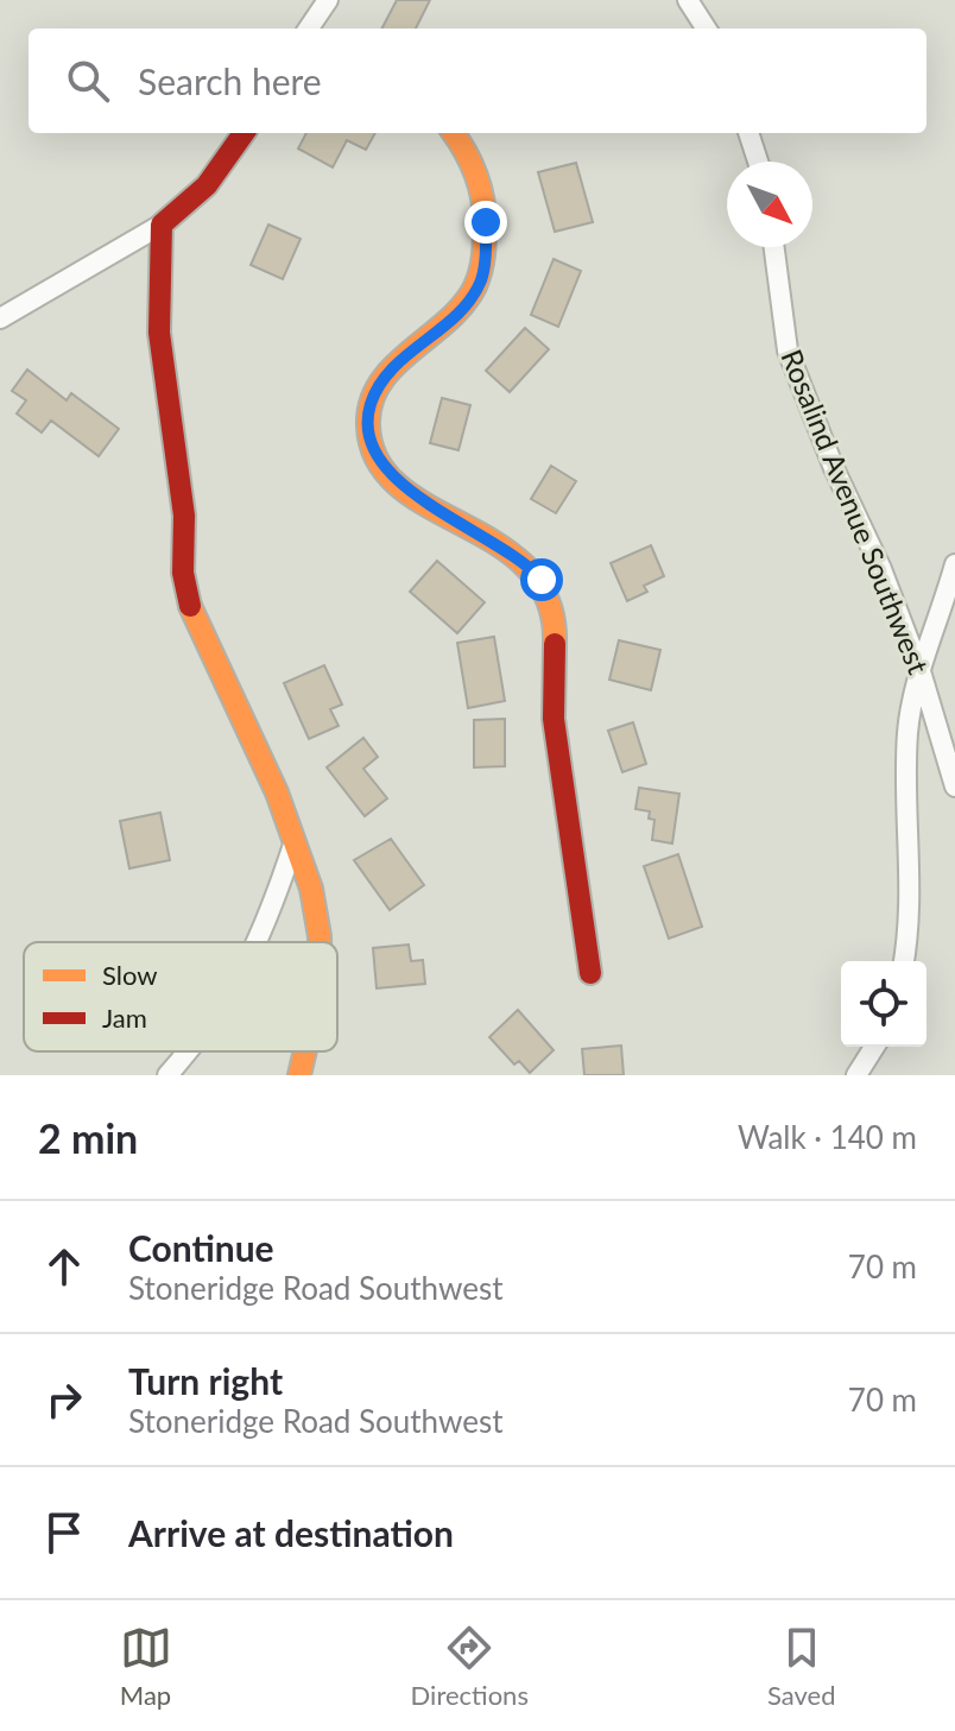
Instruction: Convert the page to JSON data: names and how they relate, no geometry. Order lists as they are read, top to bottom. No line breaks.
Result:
{"streets":{"street":["Rosalind Avenue Southwest"]},"legend":["Slow","Jam"],"north":"bottom right","page":{"search":"Search here","heading":["2 min","Walk · 140 m"],"list":[["Continue","Stoneridge Road Southwest","70 m"],["Turn right","Stoneridge Road Southwest","70 m"],"Arrive at destination"],"nav":["Map","Directions","Saved"]}}
